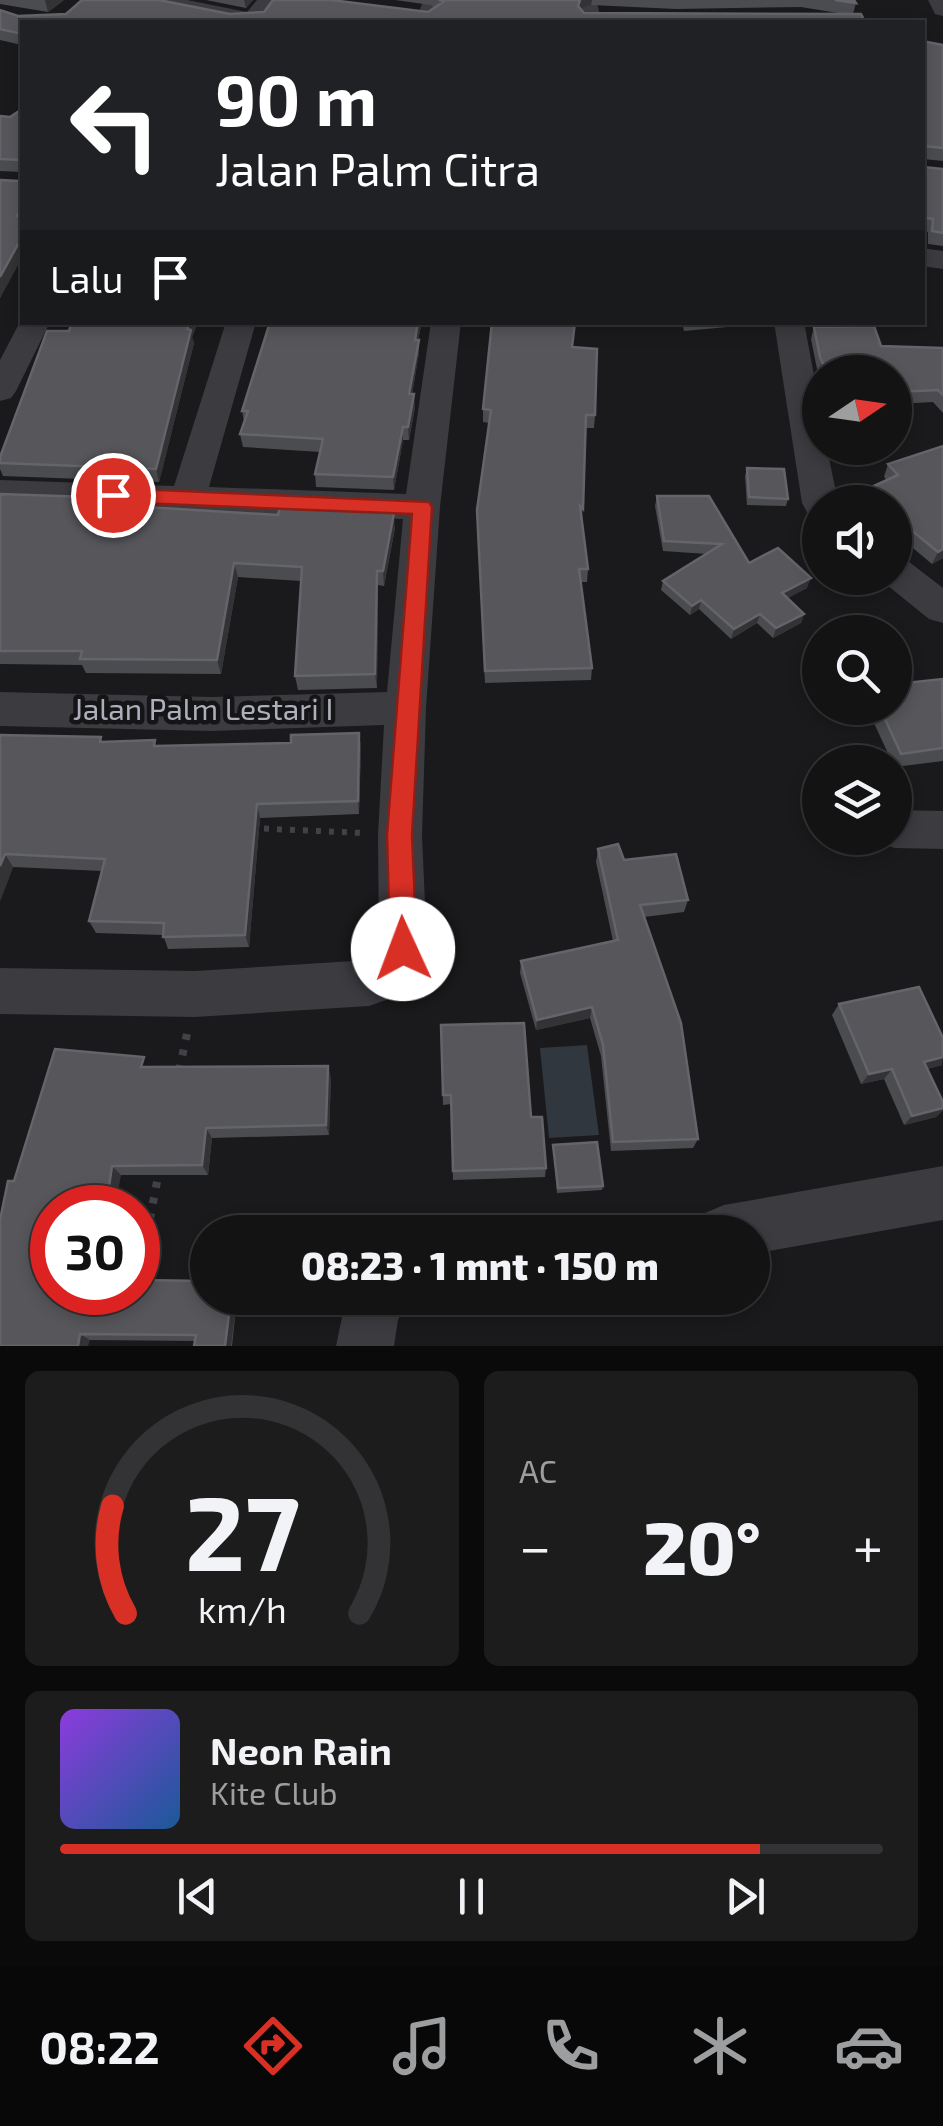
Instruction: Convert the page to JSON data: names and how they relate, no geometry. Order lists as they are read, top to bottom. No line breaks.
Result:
{"streets":{"street":["Jalan Palm Lestari I"]},"north":"right","page":{"turn":["90 m","Jalan Palm Citra"],"then":"Lalu","limit":"30","trip":"08:23 · 1 mnt · 150 m","tile":"AC","heat":["−","20°","+"],"song":["Neon Rain","Kite Club"],"tabs":"08:22","gauge":["27","km/h"]}}
